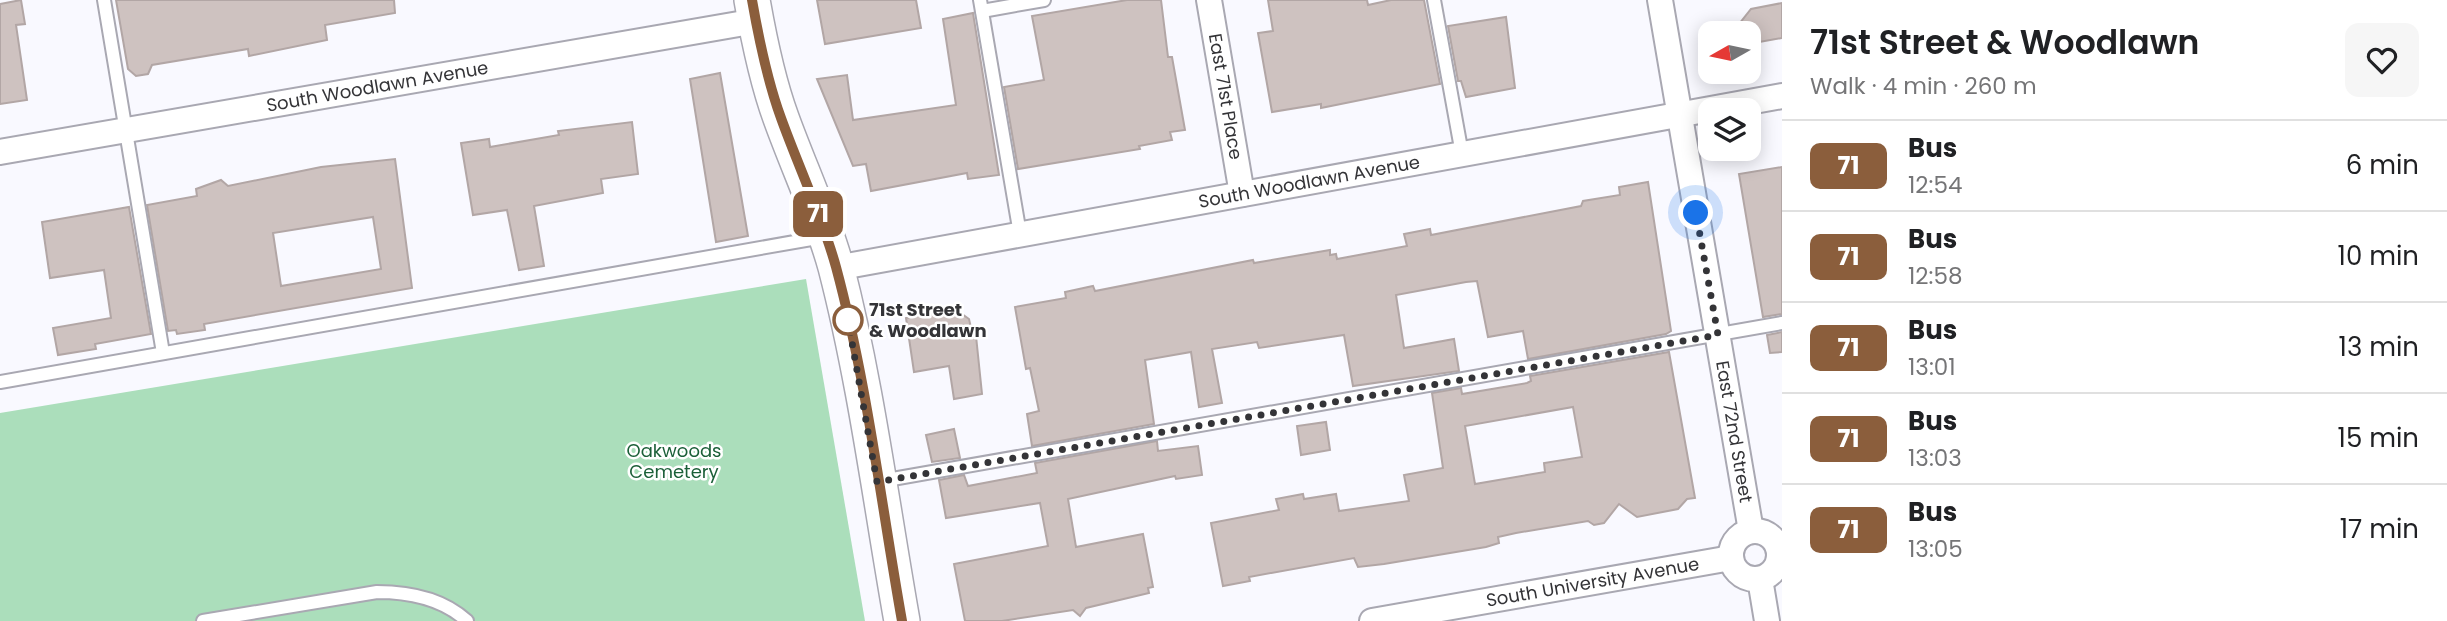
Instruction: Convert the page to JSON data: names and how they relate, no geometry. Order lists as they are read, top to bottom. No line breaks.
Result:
{"streets":{"street":["South Woodlawn Avenue","East 71st Place","East 72nd Street","South University Avenue"]},"crossings":[["South Woodlawn Avenue","East 71st Place"],["South Woodlawn Avenue","East 72nd Street"],["East 72nd Street","South University Avenue"]],"parks":["Oakwoods Cemetery"],"places":["71st Street & Woodlawn"],"lines":["bus line 71"],"north":"left","page":{"on_map":"71","heading":["71st Street & Woodlawn","Walk · 4 min · 260 m"],"list":[{"mark":"71","name":"Bus","note":"12:54","value":"6 min"},{"mark":"71","name":"Bus","note":"12:58","value":"10 min"},{"mark":"71","name":"Bus","note":"13:01","value":"13 min"},{"mark":"71","name":"Bus","note":"13:03","value":"15 min"},{"mark":"71","name":"Bus","note":"13:05","value":"17 min"}]}}
